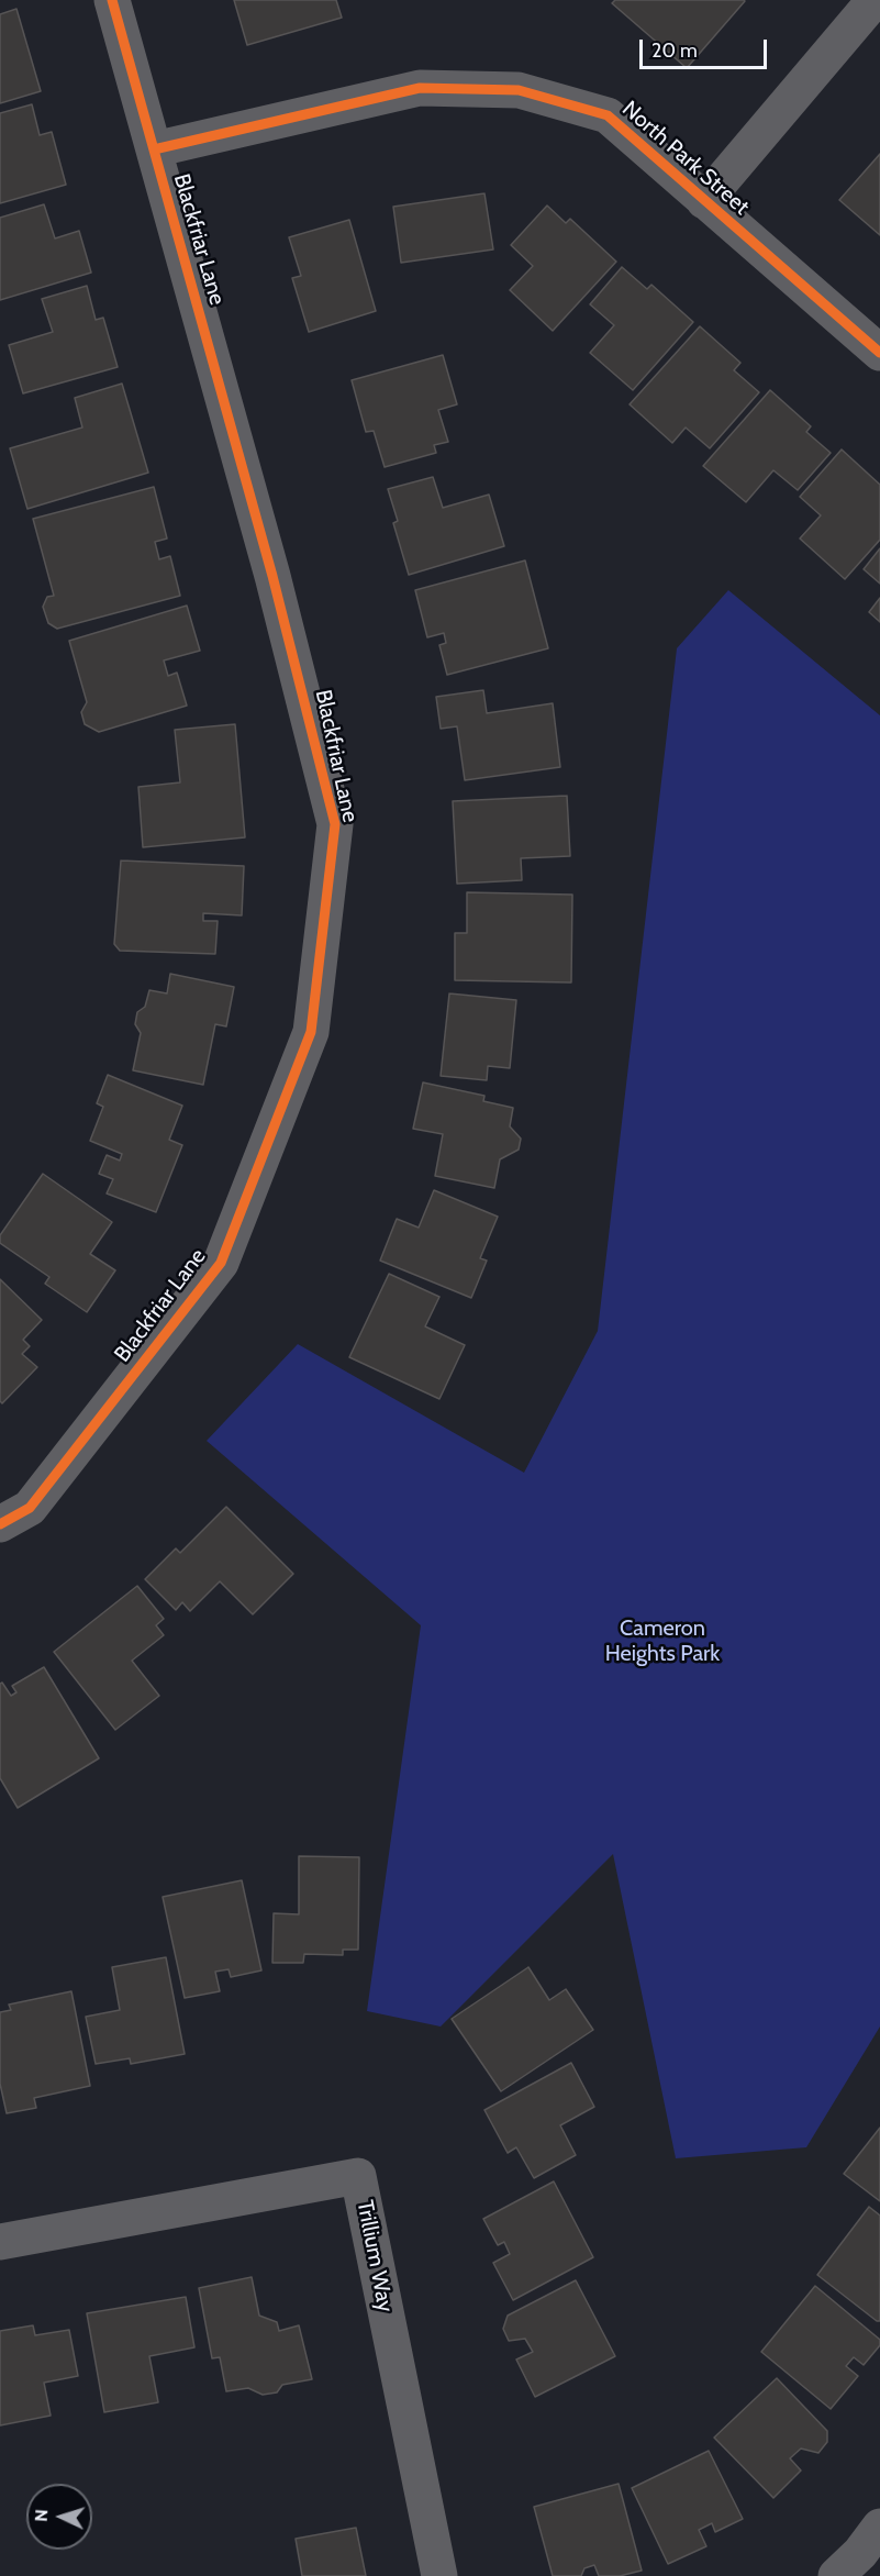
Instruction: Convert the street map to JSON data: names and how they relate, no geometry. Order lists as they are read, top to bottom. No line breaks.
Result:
{"streets":{"street":["North Park Street","Blackfriar Lane","Trillium Way"]},"crossings":[["North Park Street","Blackfriar Lane"]],"parks":["Cameron Heights Park"],"scale_bar":"20 m","north":"left"}
